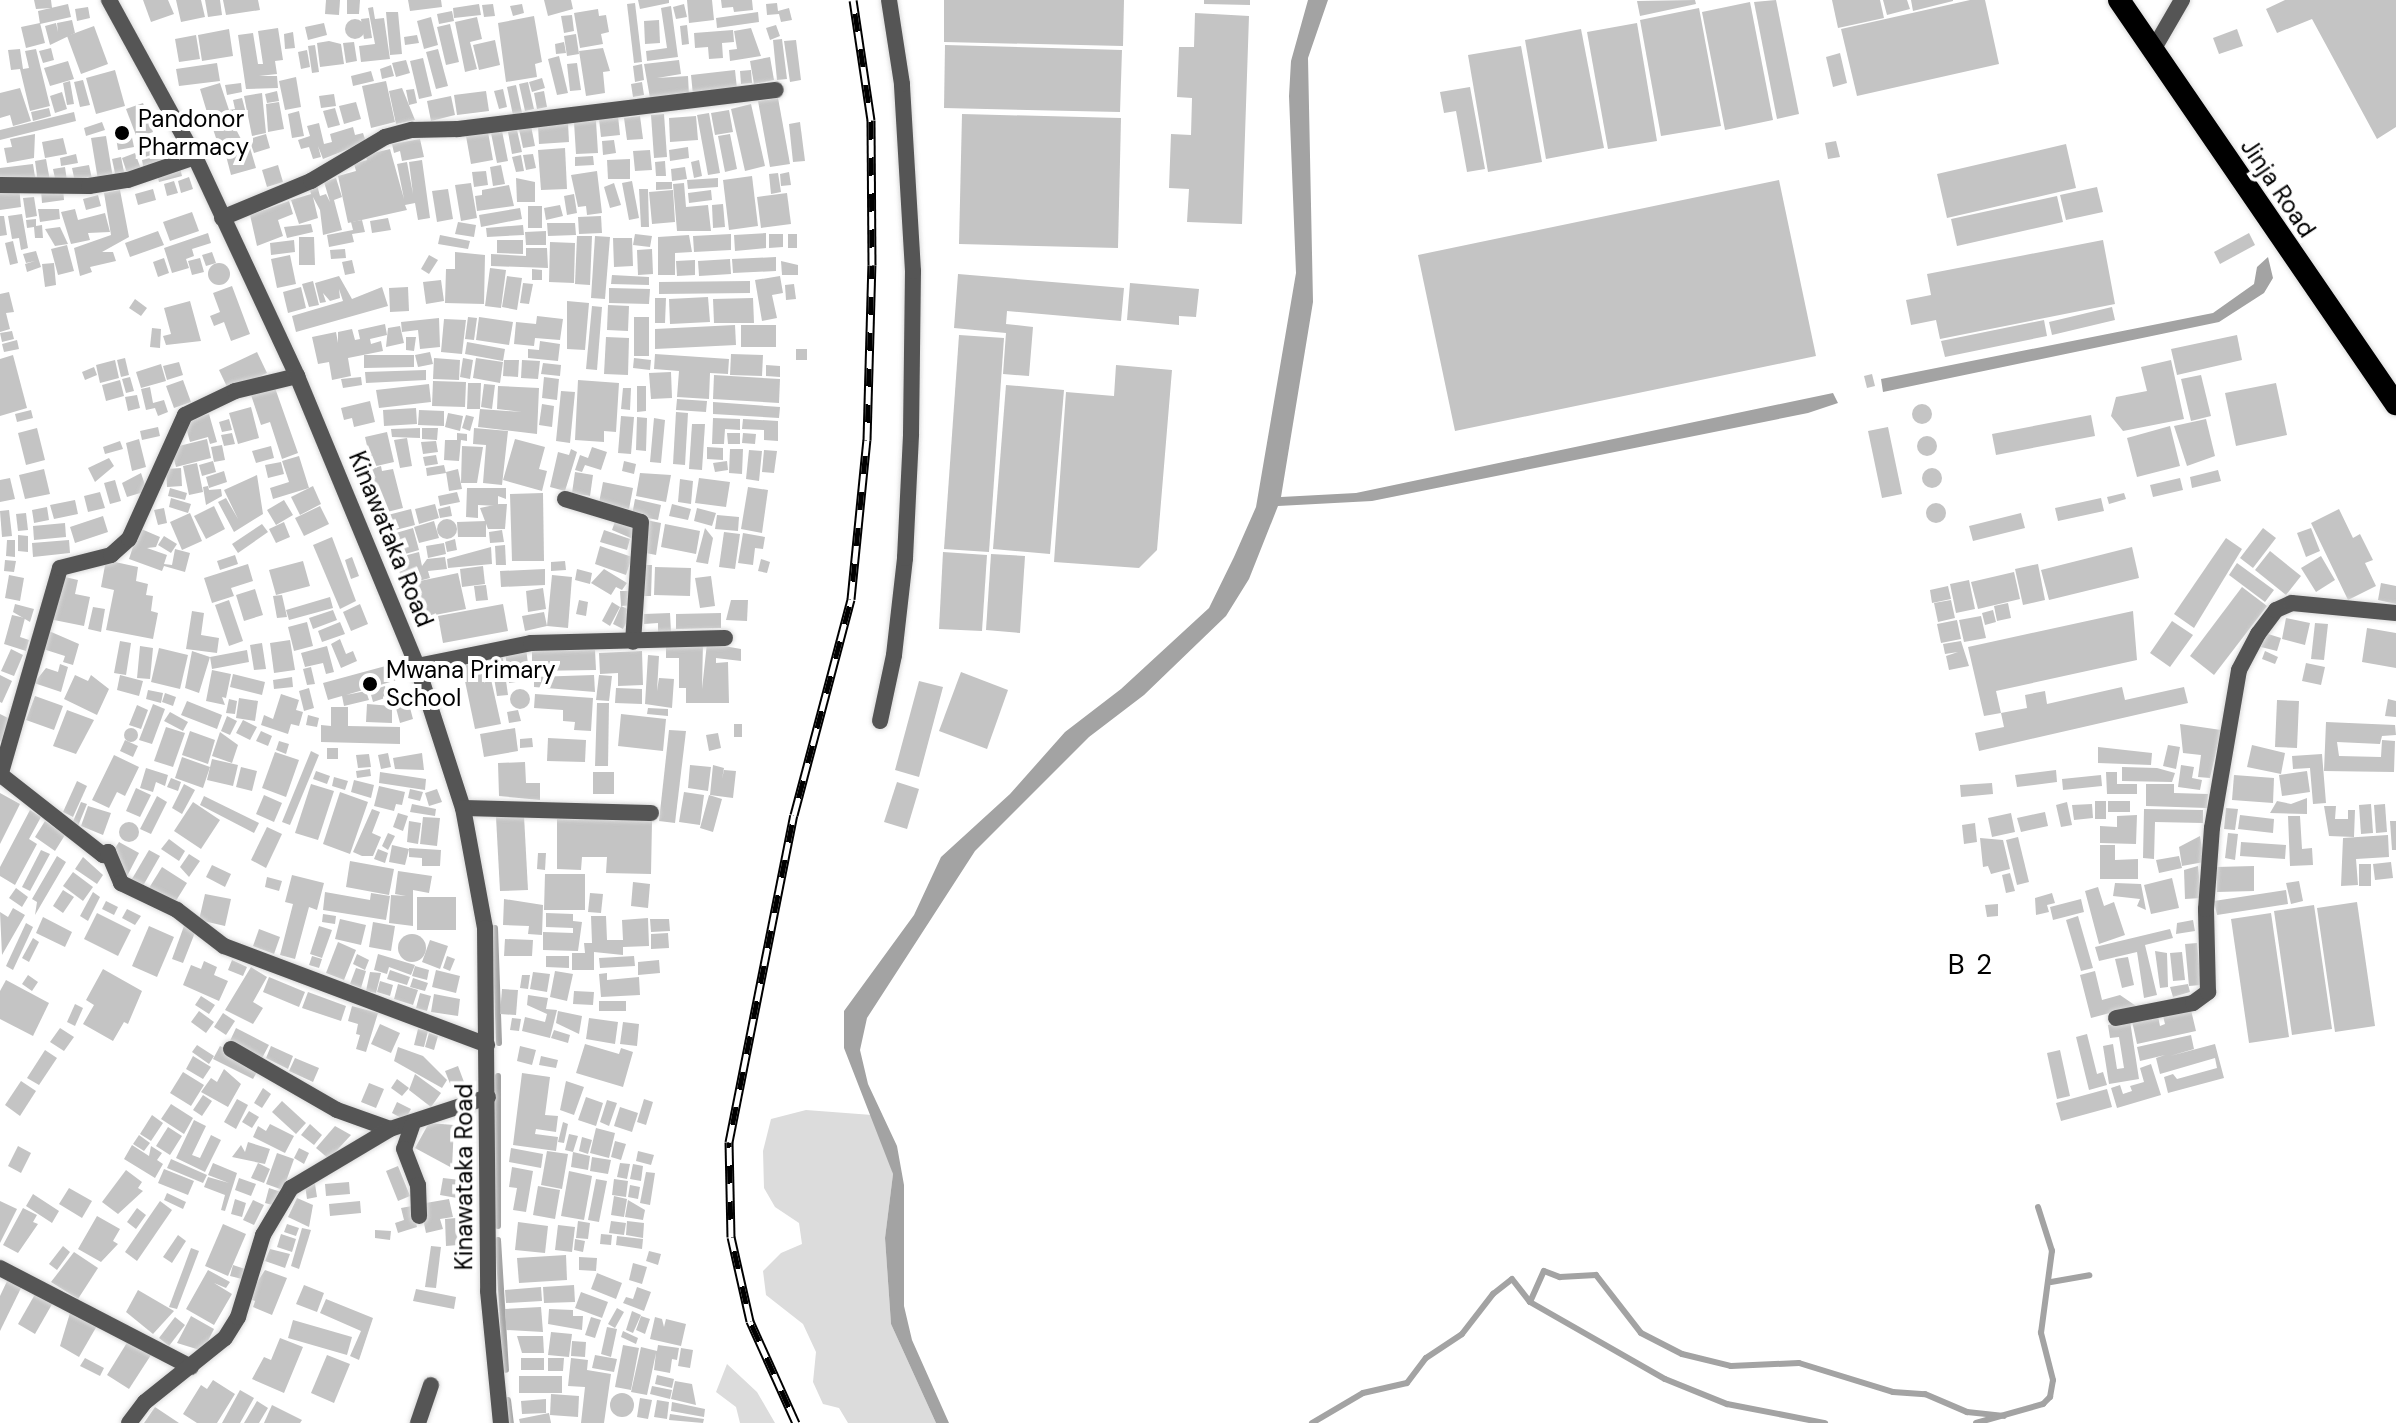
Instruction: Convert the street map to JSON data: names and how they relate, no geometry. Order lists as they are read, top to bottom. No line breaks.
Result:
{"streets":{"highway":["Jinja Road"],"street":["Kinawataka Road"]},"districts":["B 2"],"places":["Pandonor Pharmacy","Mwana Primary School"]}
